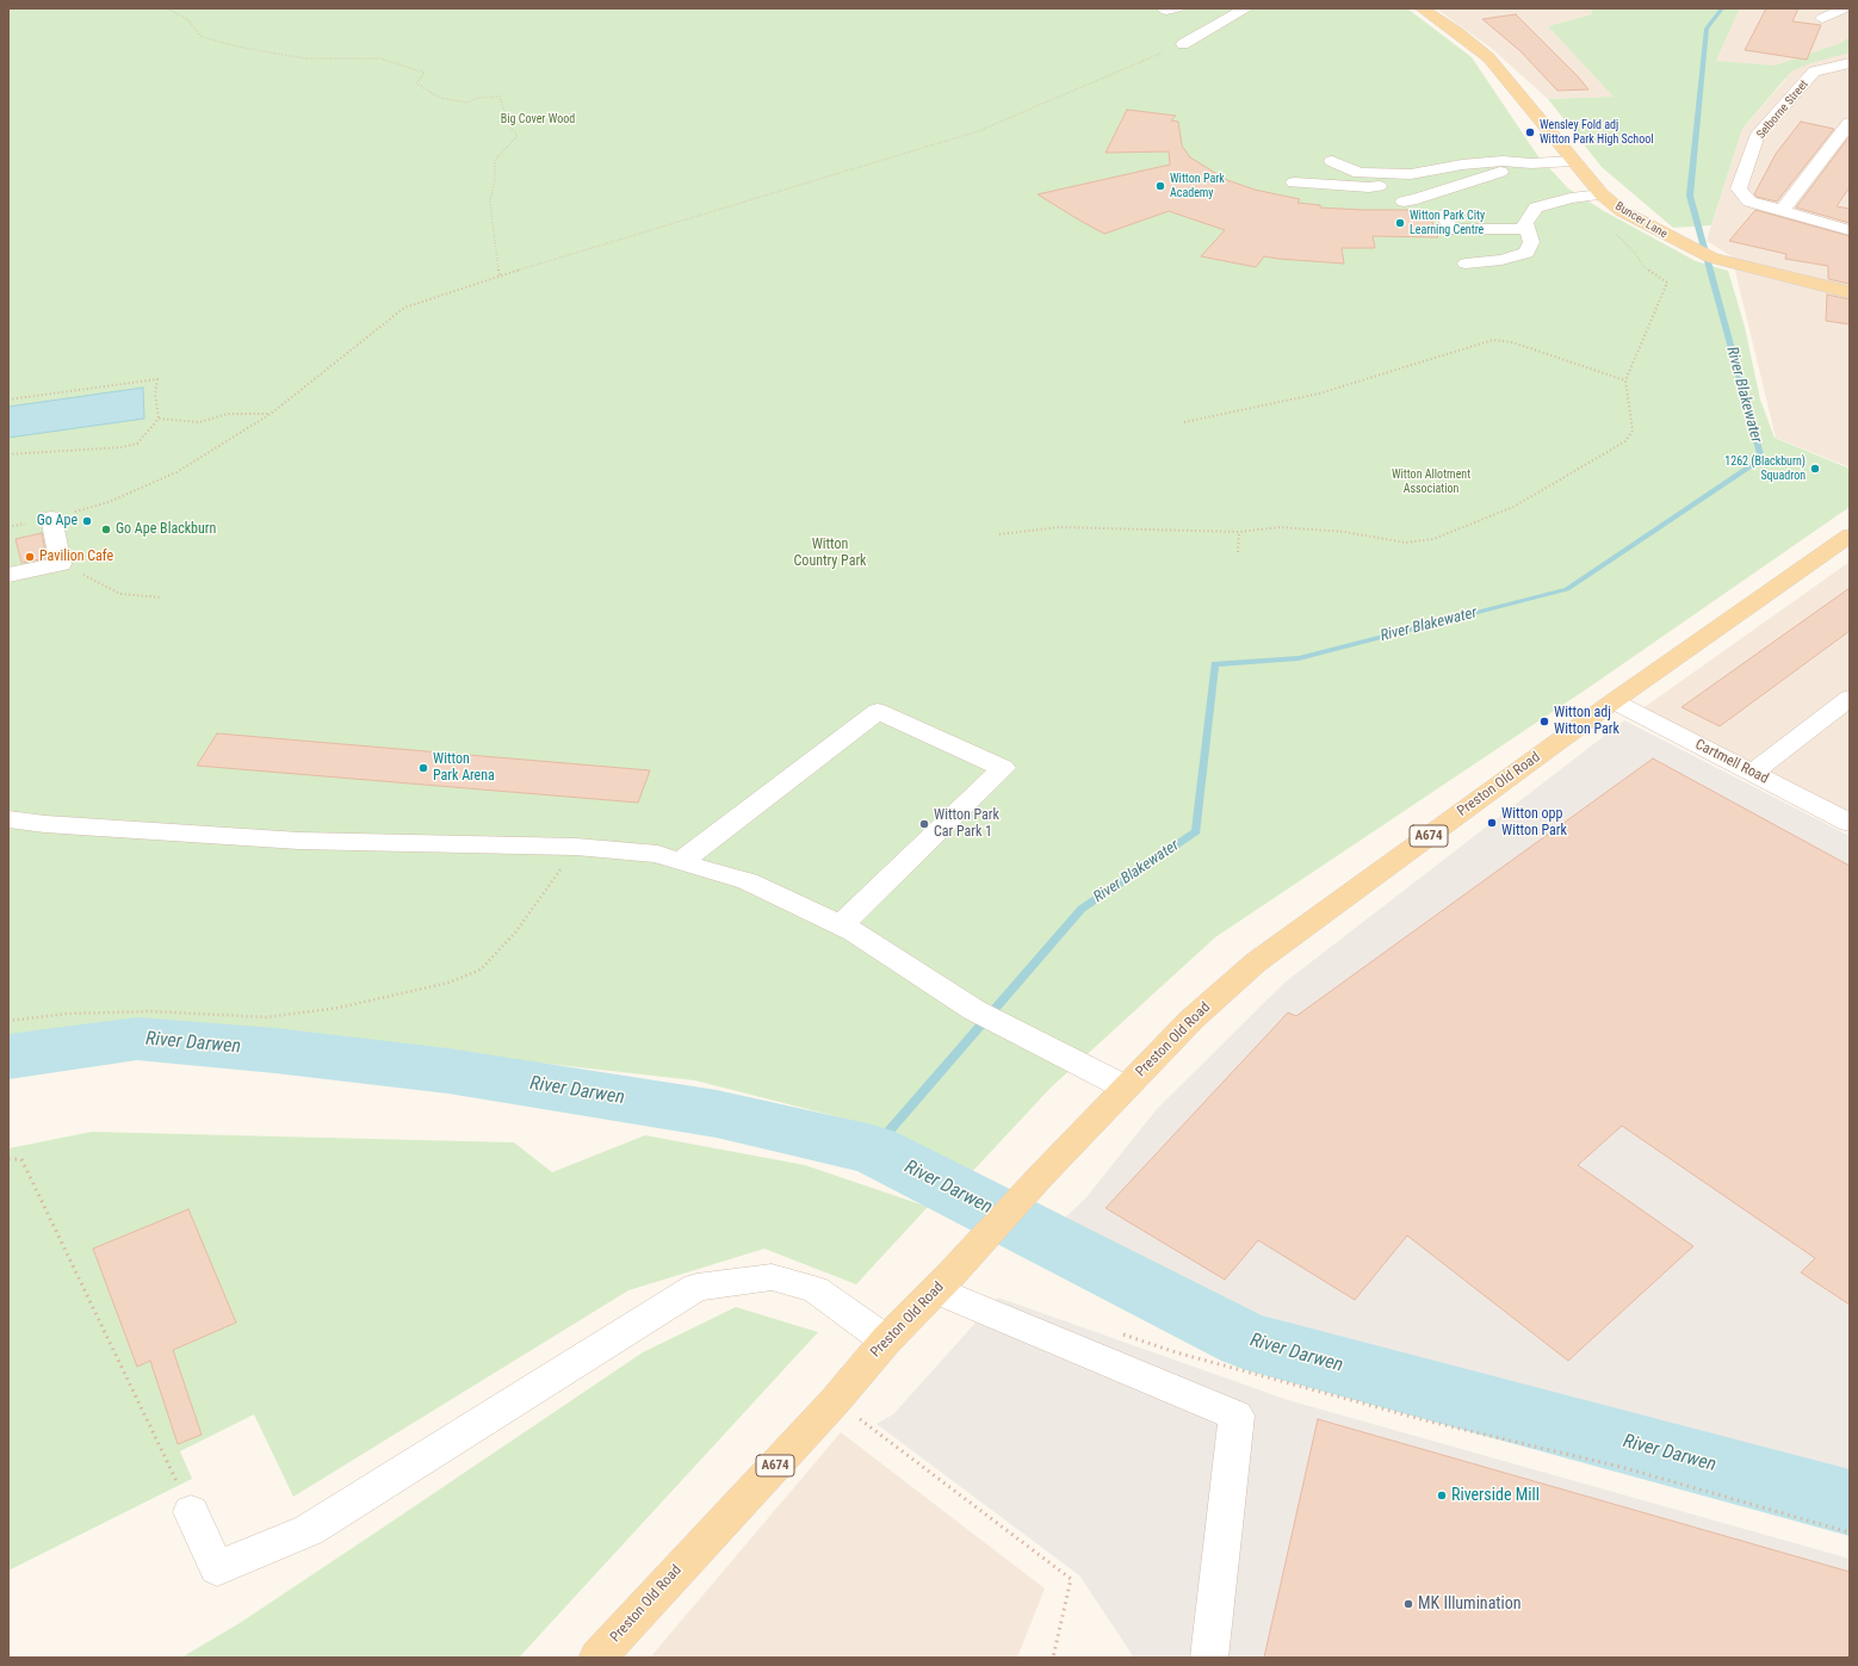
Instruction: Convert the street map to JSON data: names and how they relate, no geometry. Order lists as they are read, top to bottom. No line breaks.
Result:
{"streets":{"main road":["Buncer Lane","Preston Old Road","A674"],"street":["Selborne Street","Cartmell Road"]},"crossings":[["Cartmell Road","Preston Old Road"]],"water":["River Blakewater","River Darwen"],"parks":["Big Cover Wood","Witton Allotment Association","Witton Country Park"],"places":["Wensley Fold adj Witton Park High School","Witton Park Academy","Witton Park City Learning Centre","1262 (Blackburn) Squadron","Go Ape","Go Ape Blackburn","Pavilion Cafe","Witton adj Witton Park","Witton Park Arena","Witton opp Witton Park","Witton Park Car Park 1","Riverside Mill","MK Illumination"]}
